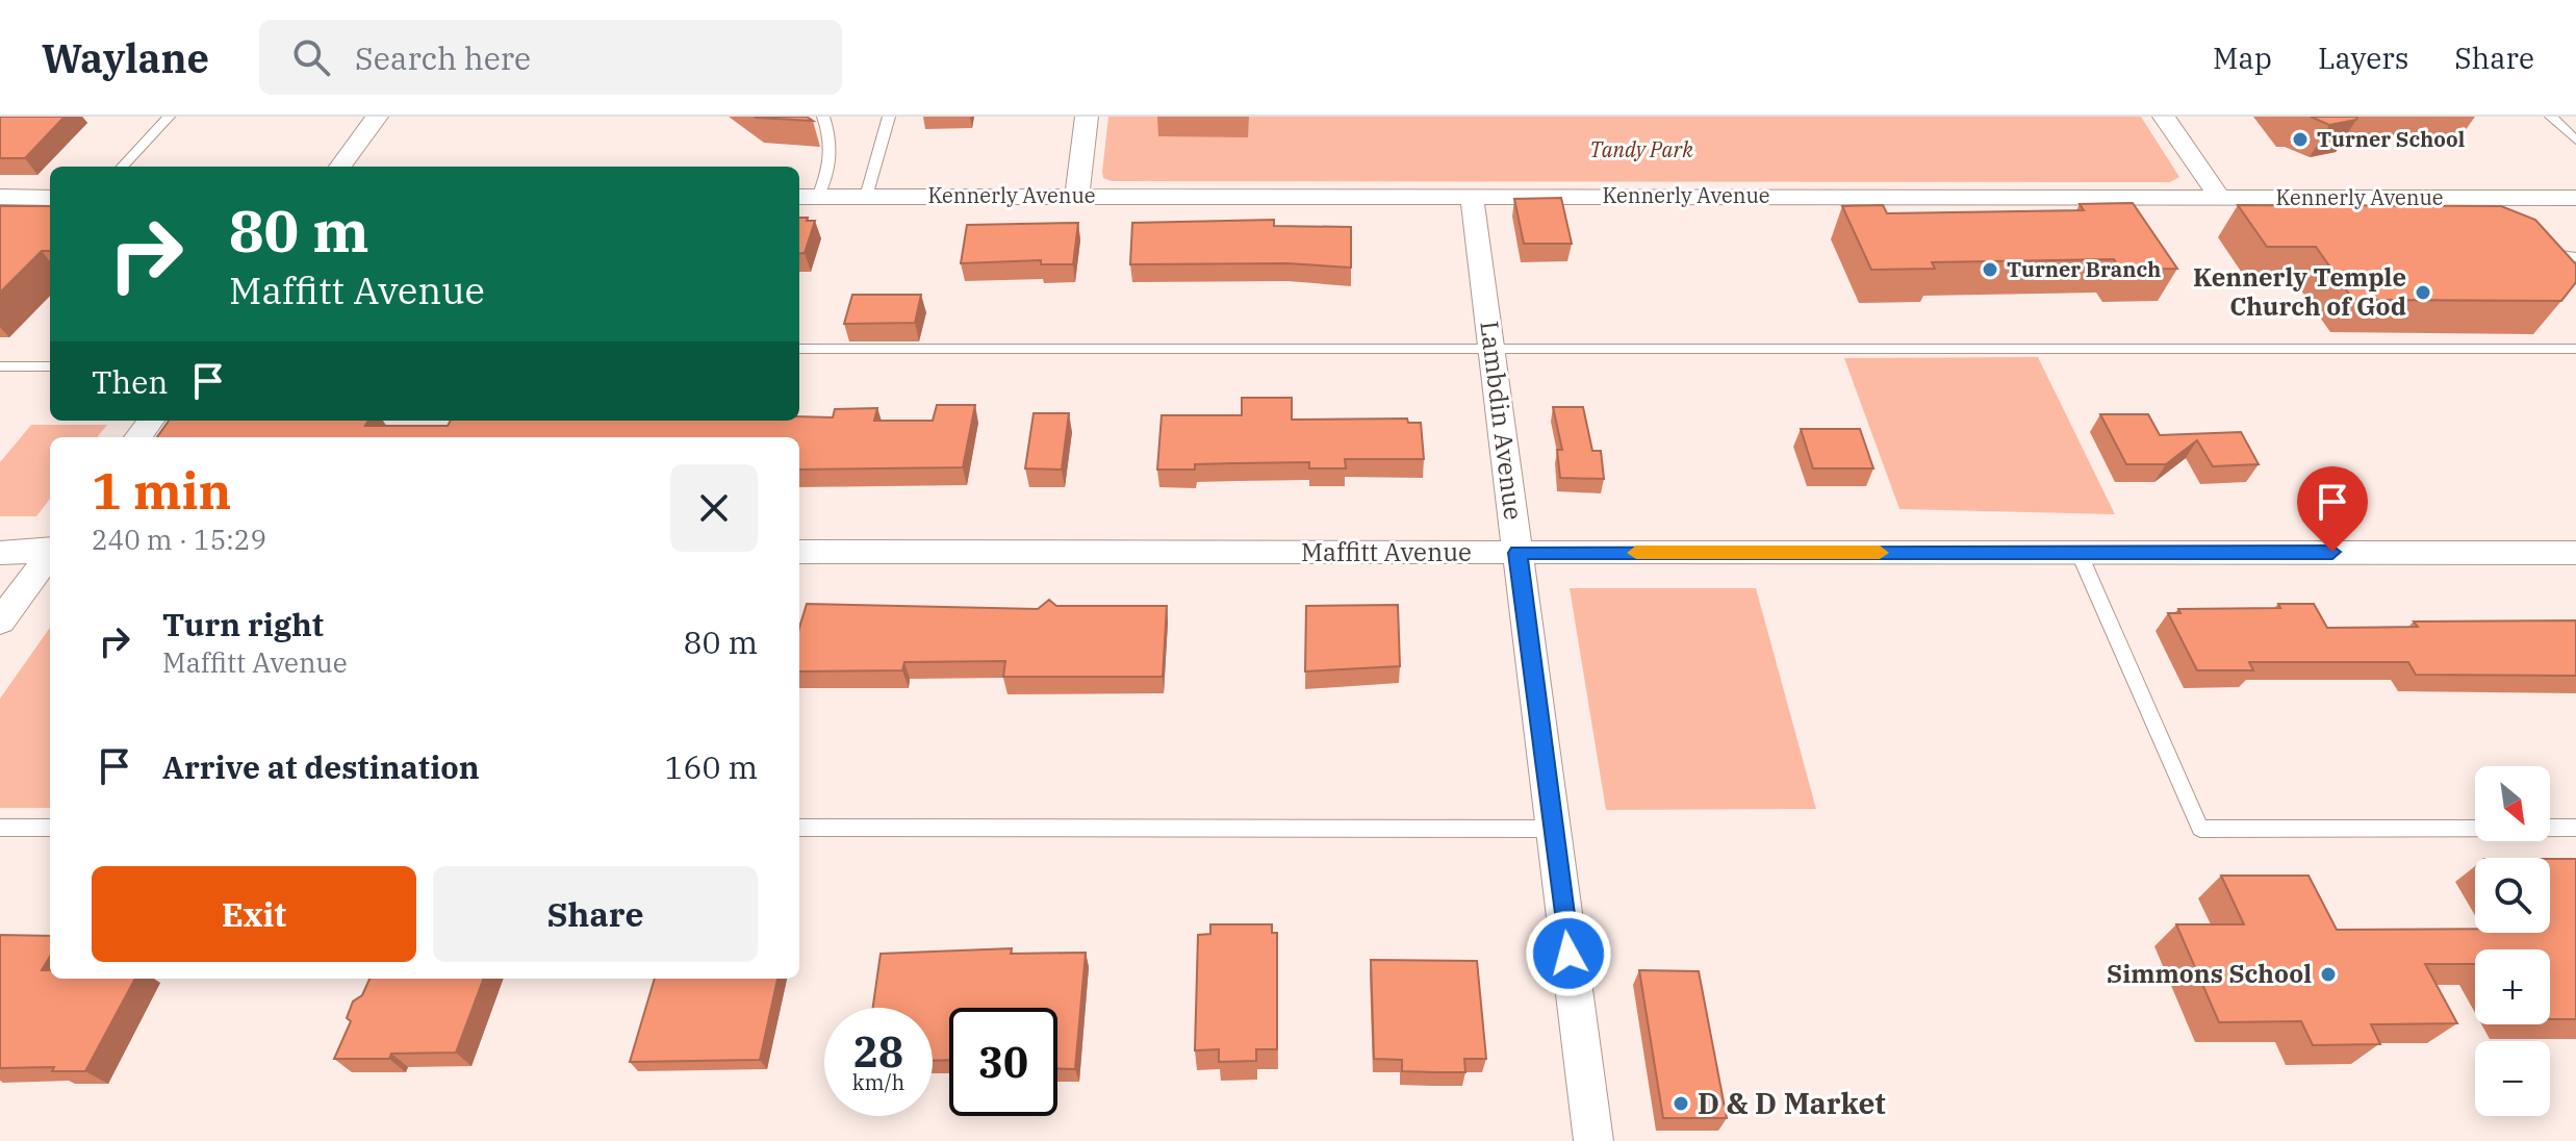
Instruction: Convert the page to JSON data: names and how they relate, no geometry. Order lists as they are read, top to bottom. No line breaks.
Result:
{"streets":{"street":["Kennerly Avenue","Lambdin Avenue","Maffitt Avenue"]},"crossings":[["Kennerly Avenue","Lambdin Avenue"],["Lambdin Avenue","Maffitt Avenue"]],"parks":["Tandy Park"],"places":["Turner School","Turner Branch","Kennerly Temple Church of God","Simmons School","D & D Market"],"north":"bottom right","page":{"header":"Waylane","search":"Search here","nav":["Map","Layers","Share"],"turn":["80 m","Maffitt Avenue"],"then":"Then","heading":["1 min","240 m · 15:29"],"list":[{"name":"Turn right","note":"Maffitt Avenue","value":"80 m"},{"name":"Arrive at destination","value":"160 m"}],"map_buttons":["+","−"],"buttons":["Exit","Share"],"speed":"28 km/h","limit":"30"}}
